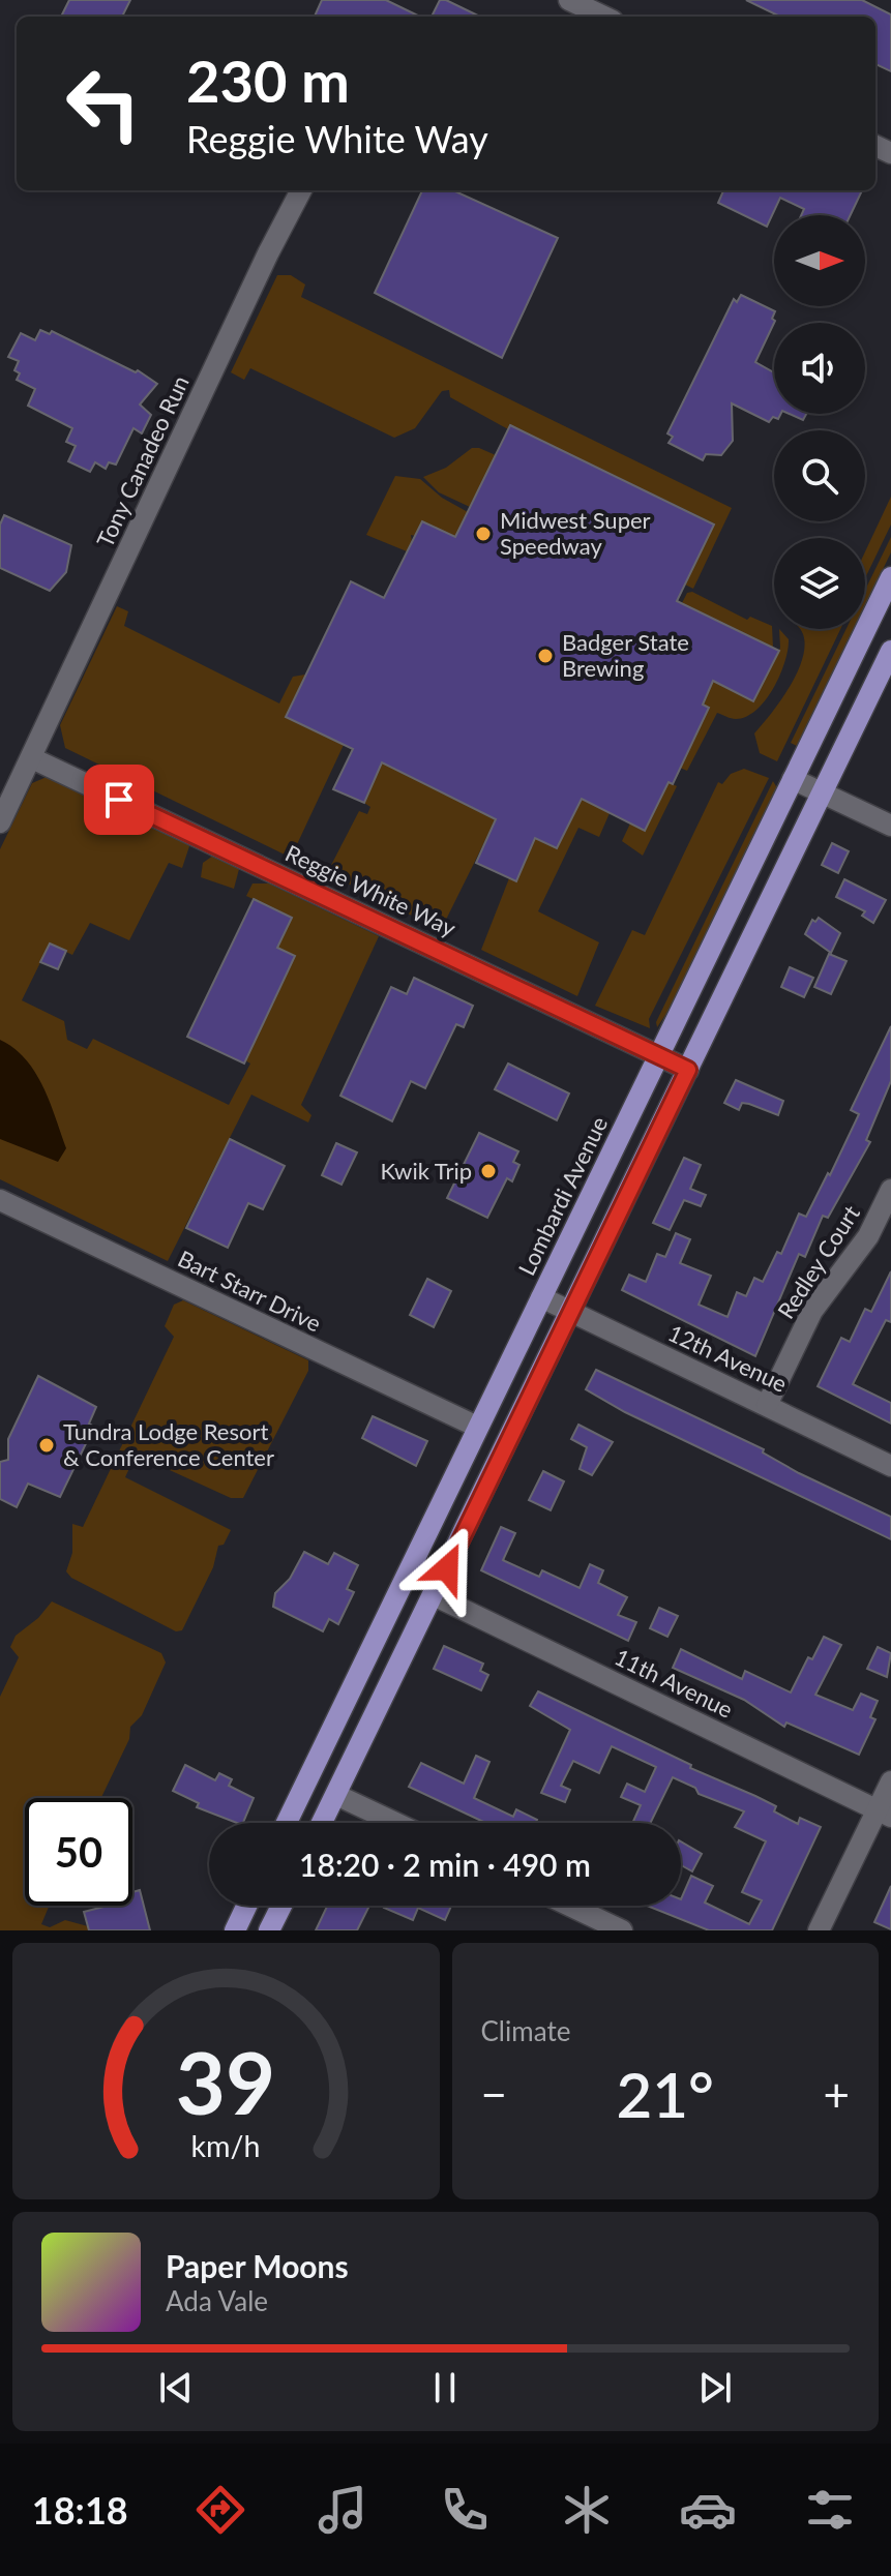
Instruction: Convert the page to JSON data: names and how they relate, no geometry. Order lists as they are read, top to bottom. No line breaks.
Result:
{"streets":{"main road":["Lombardi Avenue"],"street":["Tony Canadeo Run","Reggie White Way","Redley Court","Bart Starr Drive","12th Avenue","11th Avenue"]},"crossings":[["Tony Canadeo Run","Reggie White Way"],["Reggie White Way","Lombardi Avenue"],["Lombardi Avenue","Bart Starr Drive"],["Lombardi Avenue","12th Avenue"],["Redley Court","12th Avenue"]],"places":["Midwest Super Speedway","Badger State Brewing","Kwik Trip","Tundra Lodge Resort & Conference Center"],"north":"right","page":{"turn":["230 m","Reggie White Way"],"limit":"50","trip":"18:20 · 2 min · 490 m","tile":"Climate","heat":["−","21°","+"],"song":["Paper Moons","Ada Vale"],"tabs":"18:18","gauge":["39","km/h"]}}
